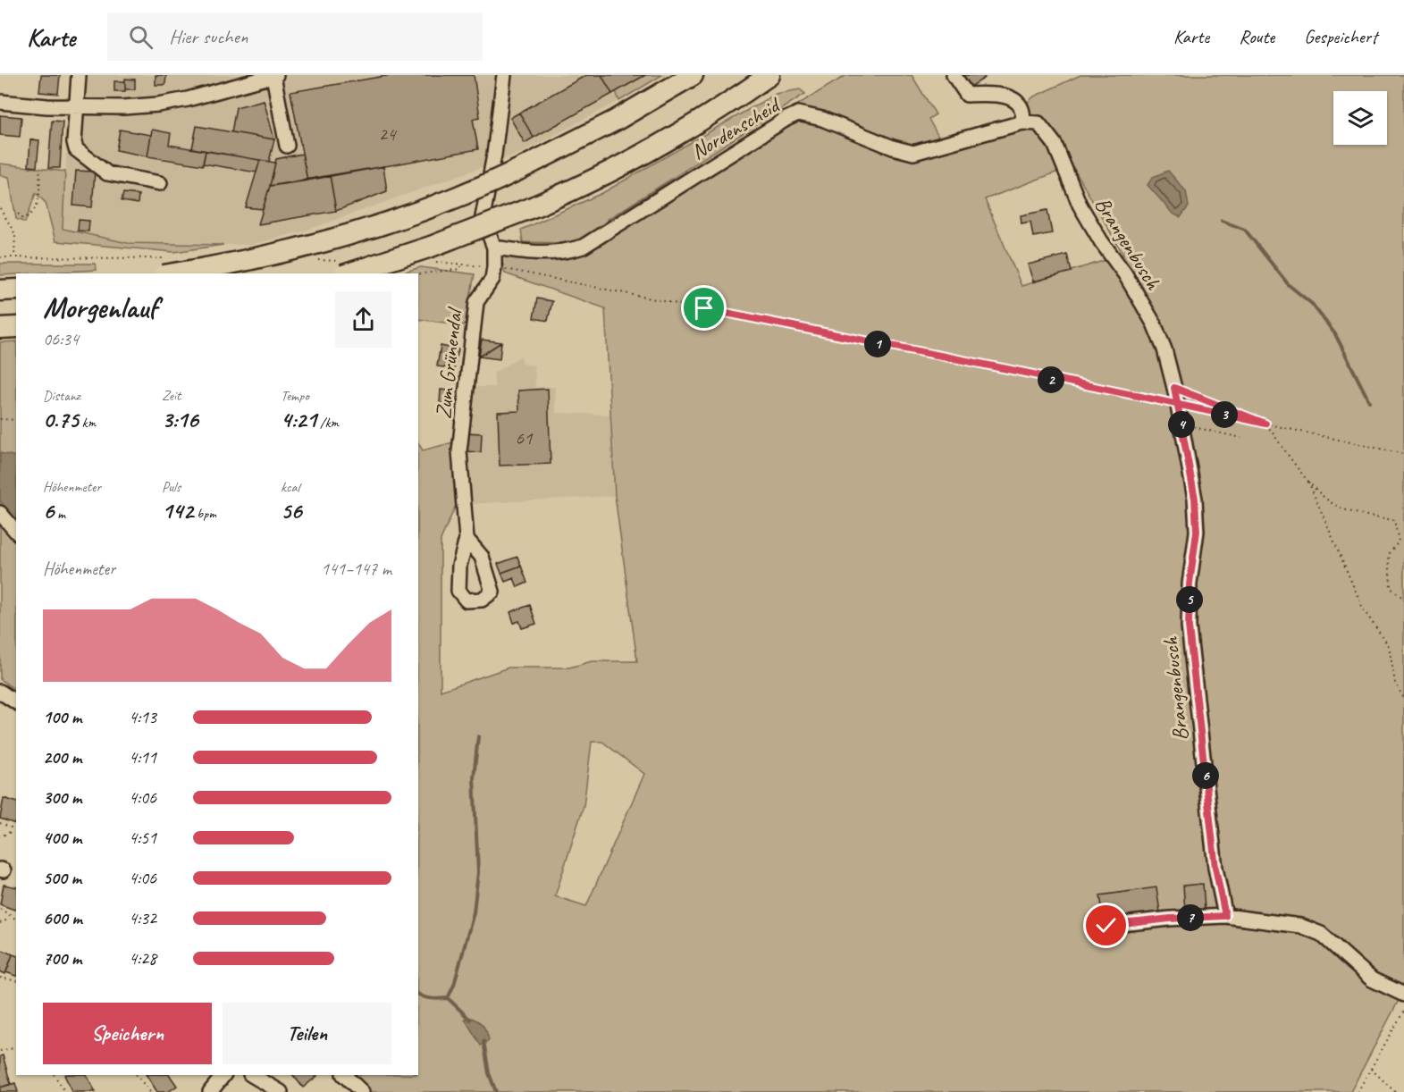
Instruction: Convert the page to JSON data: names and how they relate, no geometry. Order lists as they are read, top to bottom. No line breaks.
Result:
{"streets":{"street":["Nordenscheid","Brangenbusch","Zum Grünendal"]},"crossings":[["Nordenscheid","Brangenbusch"],["Nordenscheid","Zum Grünendal"]],"house_numbers":["24","61"],"page":{"header":"Karte","search":"Hier suchen","nav":["Karte","Route","Gespeichert"],"heading":["Morgenlauf","06:34"],"pins":["1","2","3","4","5","6","7"],"stats":[["Distanz","0.75 km"],["Zeit","3:16"],["Tempo","4:21 /km"],["Höhenmeter","6 m"],["Puls","142 bpm"],["kcal","56"]],"chart":["Höhenmeter","141–147 m"],"list":[{"name":"100 m","note":"4:13"},{"name":"200 m","note":"4:11"},{"name":"300 m","note":"4:06"},{"name":"400 m","note":"4:51"},{"name":"500 m","note":"4:06"},{"name":"600 m","note":"4:32"},{"name":"700 m","note":"4:28"}],"buttons":["Speichern","Teilen"]}}
